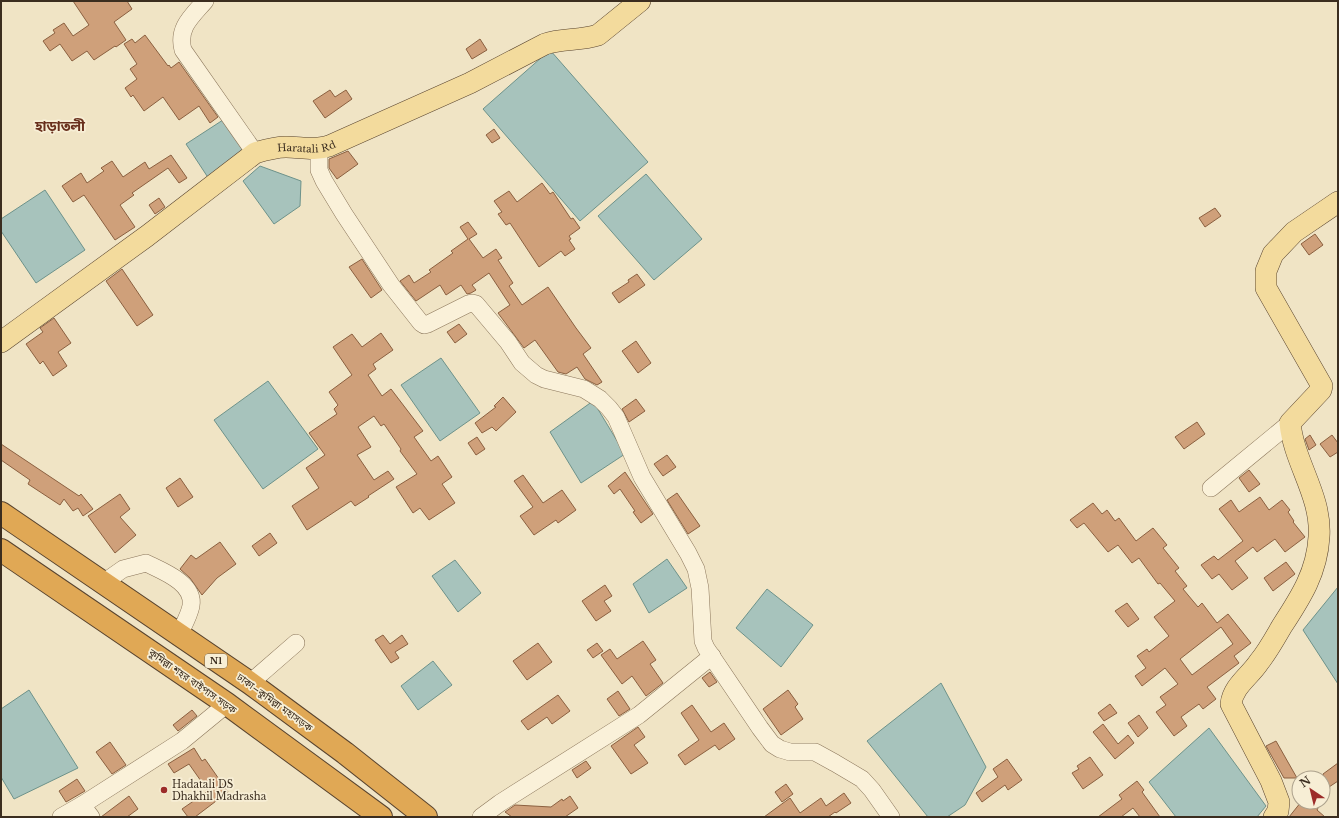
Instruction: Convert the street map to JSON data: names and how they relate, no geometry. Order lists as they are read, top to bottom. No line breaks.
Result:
{"streets":{"highway":["N1","কুমিল্লা শহর বাইপাস সড়ক","ঢাকা–কুমিল্লা মহাসড়ক"],"main road":["Haratali Rd"]},"districts":["হাড়াতলী"],"places":["Hadatali DS Dhakhil Madrasha"],"north":"top left"}
